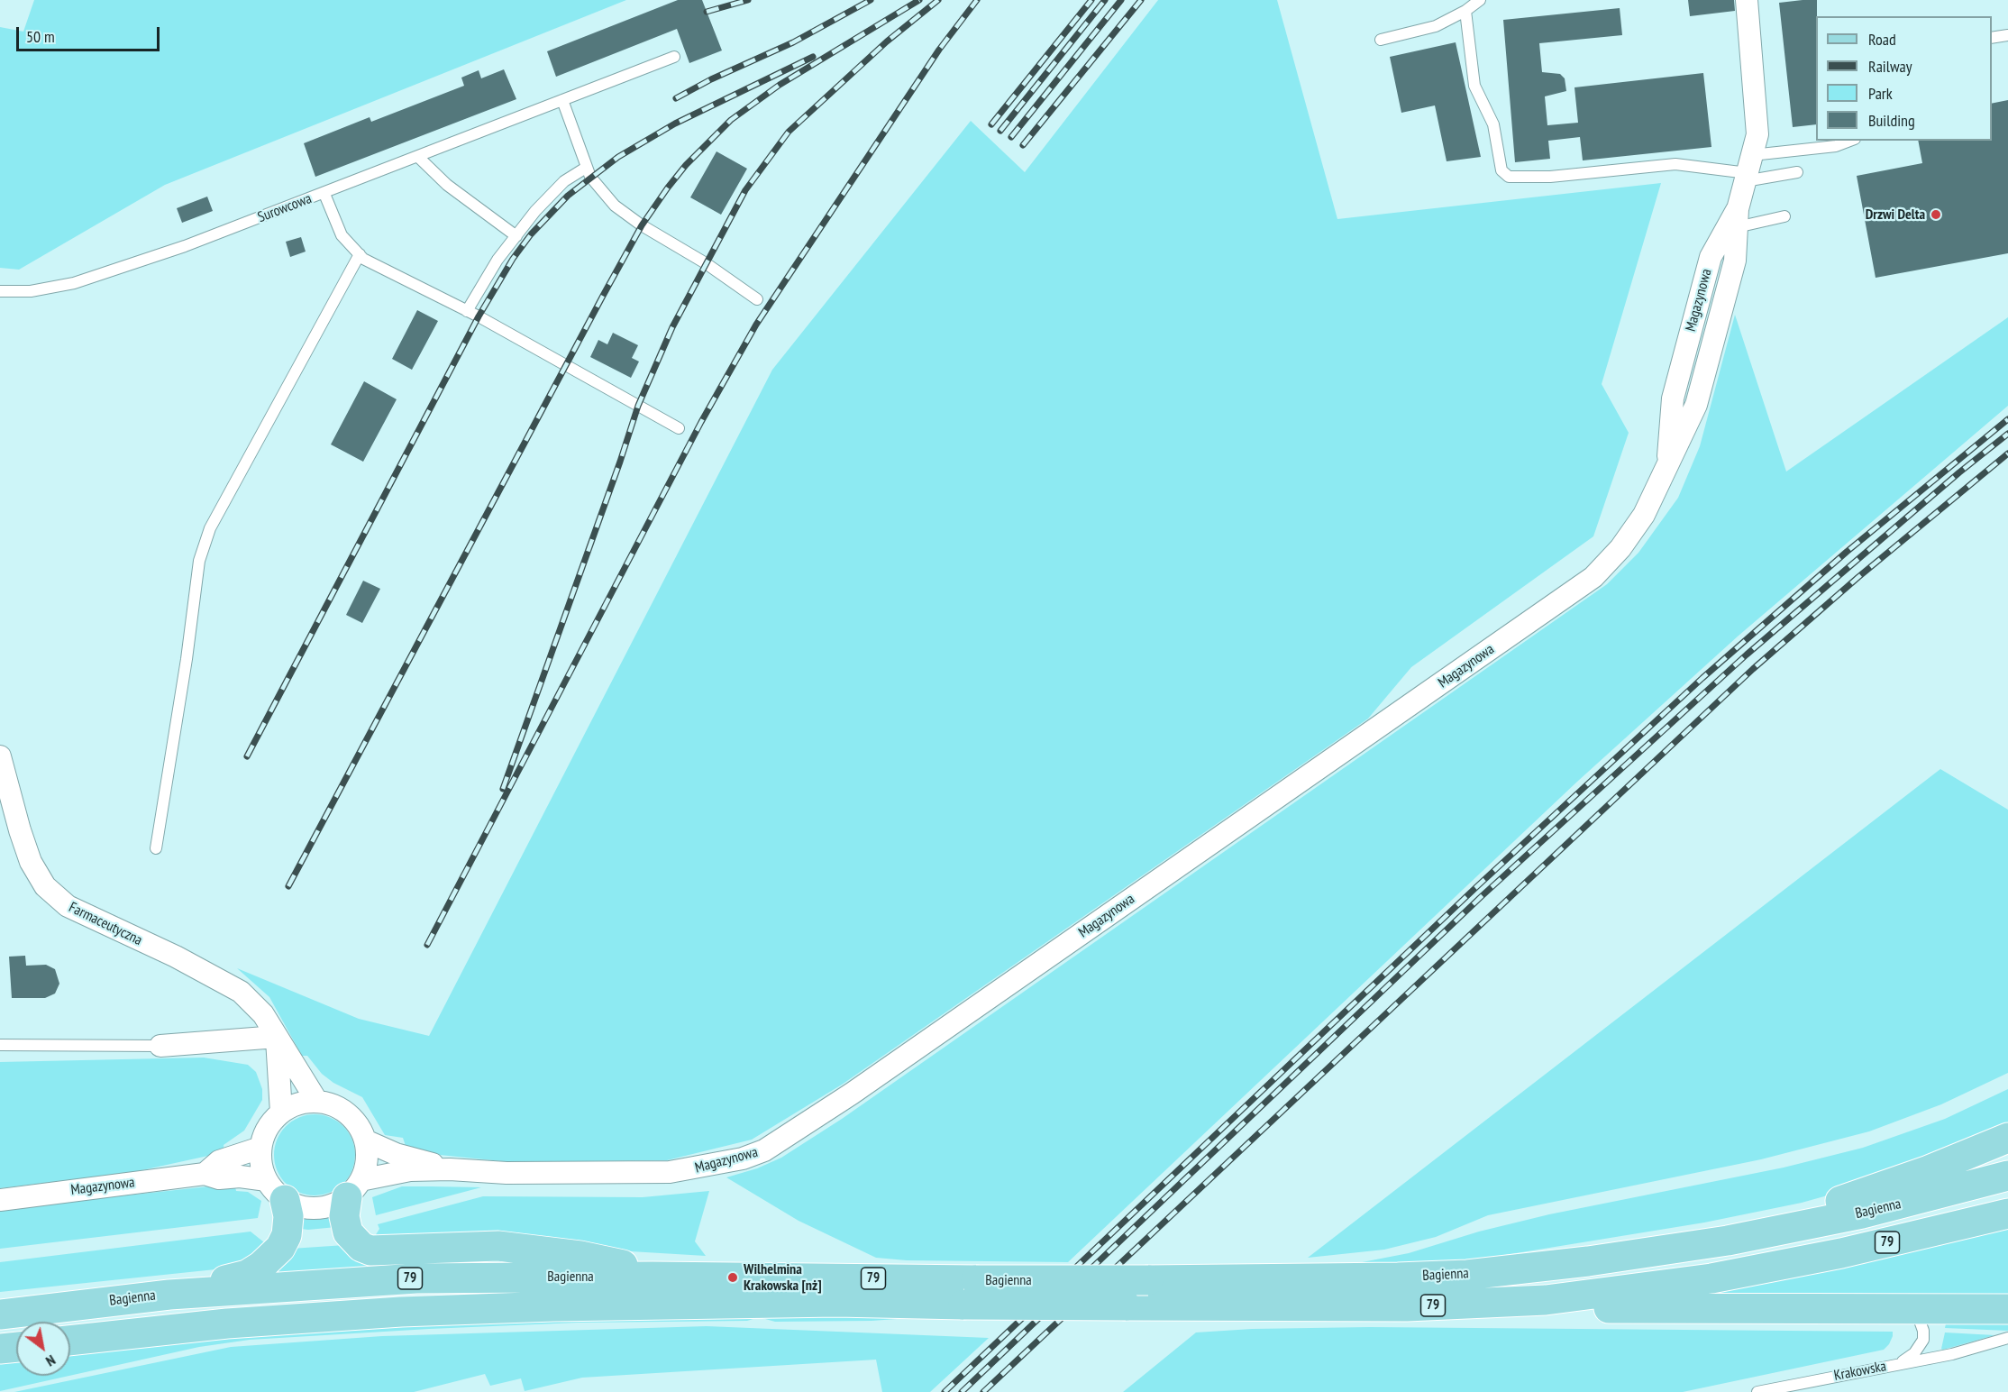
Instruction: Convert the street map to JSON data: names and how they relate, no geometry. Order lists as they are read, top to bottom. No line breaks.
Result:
{"streets":{"main road":["Bagienna","79"],"street":["Magazynowa","Farmaceutyczna"],"lane":["Surowcowa","Krakowska"]},"crossings":[["Magazynowa","Farmaceutyczna"]],"places":["Drzwi Delta","Wilhelmina Krakowska [nż]"],"legend":["Road","Railway","Park","Building"],"scale_bar":"50 m","north":"bottom right"}
